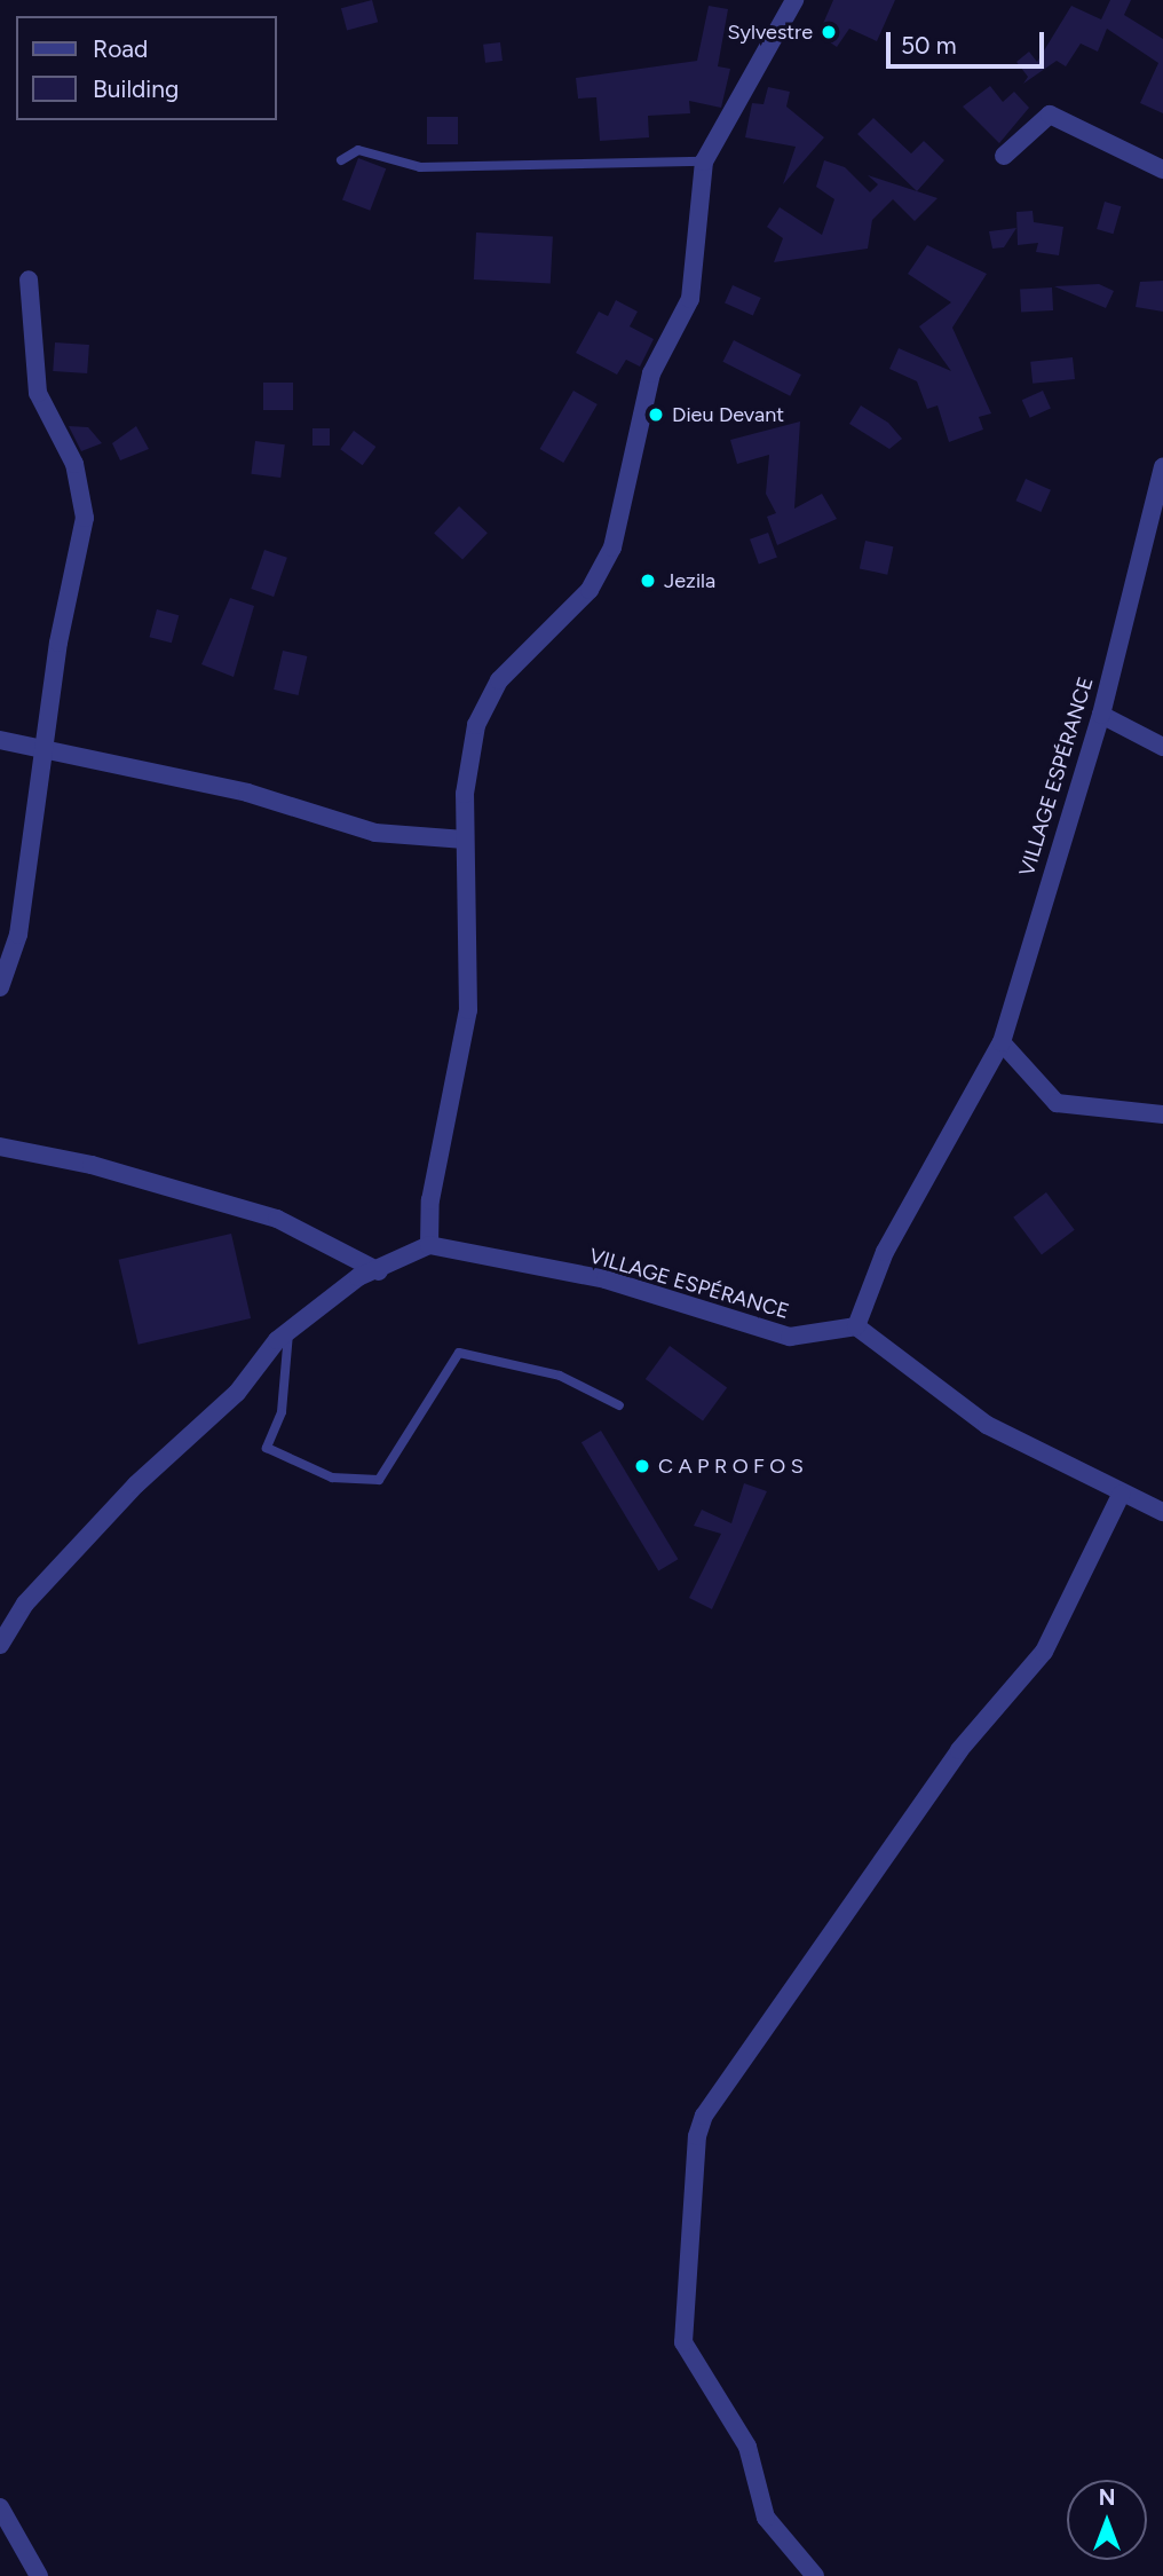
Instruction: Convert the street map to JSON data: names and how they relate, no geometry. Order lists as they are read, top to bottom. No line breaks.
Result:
{"streets":{"street":["VILLAGE ESPÉRANCE"]},"places":["Sylvestre","Dieu Devant","Jezila","C A P R O F O S"],"legend":["Road","Building"],"scale_bar":"50 m","north":"top"}
